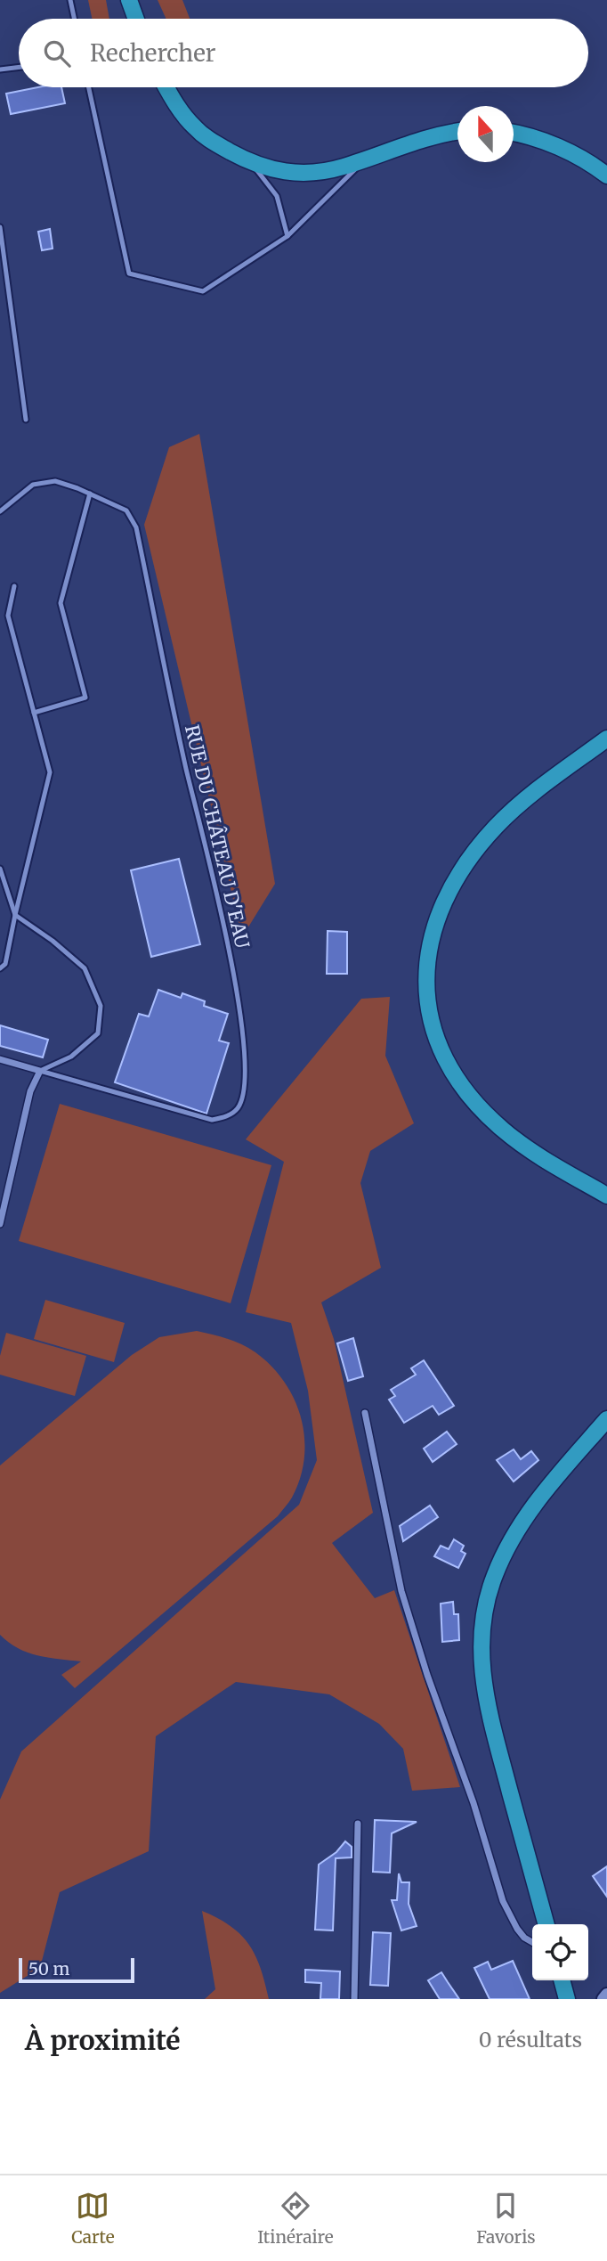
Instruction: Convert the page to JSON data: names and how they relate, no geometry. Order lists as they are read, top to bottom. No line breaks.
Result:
{"streets":{"lane":["RUE DU CHÂTEAU D'EAU"]},"scale_bar":"50 m","north":"top","page":{"search":"Rechercher","scale":"50 m","heading":["À proximité","0 résultats"],"nav":["Carte","Itinéraire","Favoris"]}}
